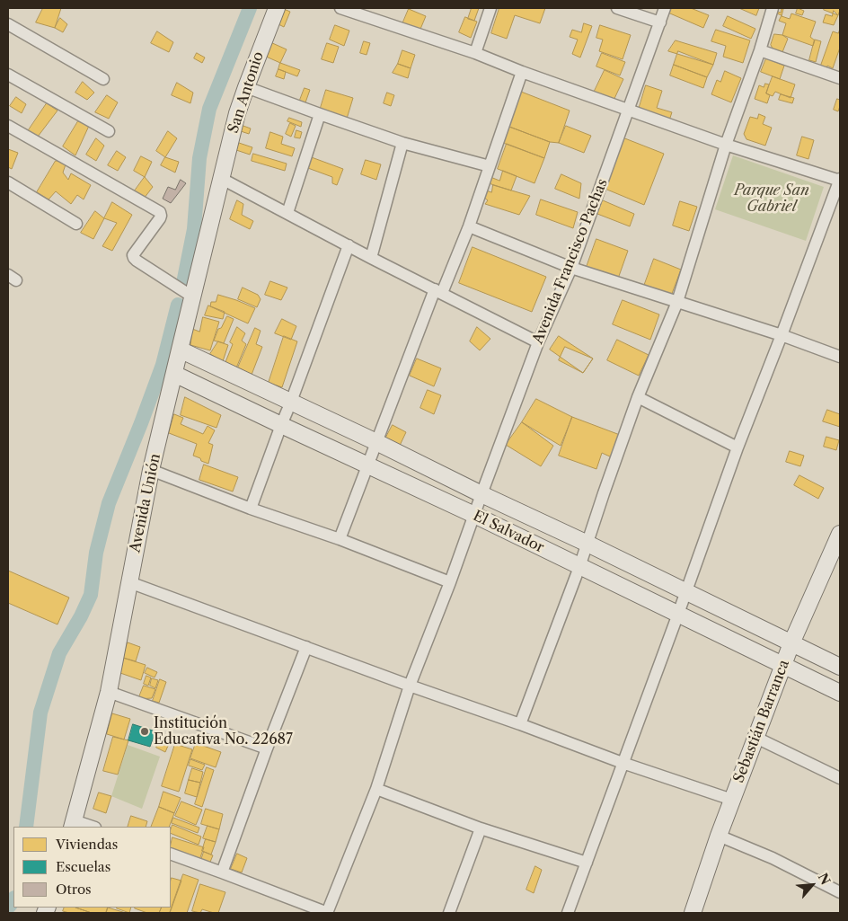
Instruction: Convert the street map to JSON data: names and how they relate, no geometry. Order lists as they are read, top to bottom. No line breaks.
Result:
{"streets":{"street":["San Antonio","Avenida Francisco Pachas","Avenida Unión","El Salvador","Sebastián Barranca"]},"crossings":[["San Antonio","Avenida Unión"],["Avenida Francisco Pachas","El Salvador"],["Avenida Unión","El Salvador"],["El Salvador","Sebastián Barranca"]],"parks":["Parque San Gabriel"],"places":["Institución Educativa No. 22687"],"legend":["Viviendas","Escuelas","Otros"],"north":"top right"}
